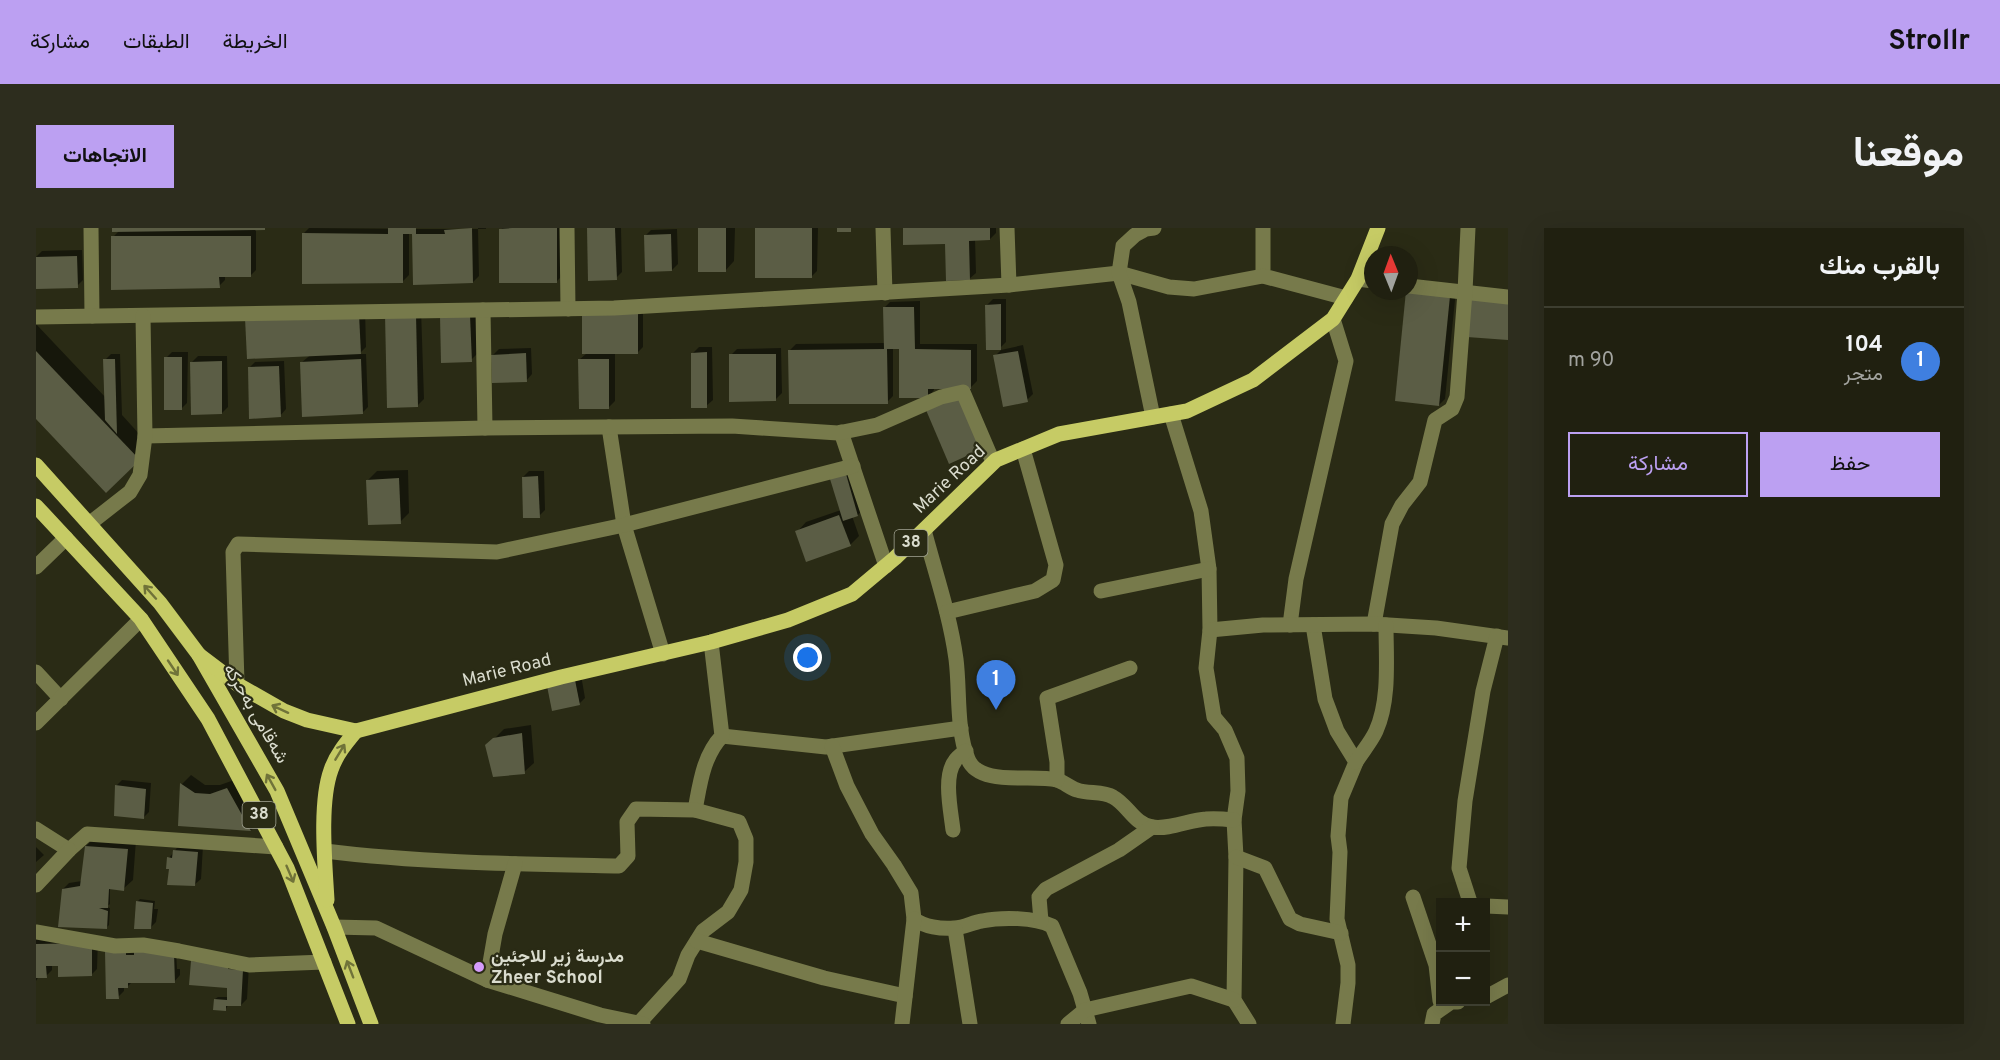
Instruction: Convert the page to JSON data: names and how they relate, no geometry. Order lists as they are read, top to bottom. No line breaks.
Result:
{"streets":{"main road":["Marie Road","38","شەقامی بەحرکە"]},"crossings":[["Marie Road","38"],["38","شەقامی بەحرکە"]],"places":["مدرسة زير للاجئين Zheer School"],"north":"top","page":{"header":"Strollr","nav":["الخريطة","الطبقات","مشاركة"],"title":"موقعنا","buttons":["الاتجاهات",["حفظ","مشاركة"]],"heading":"بالقرب منك","list":[{"mark":"1","name":"104","note":"متجر","value":"90 m"}],"pins":"1","map_buttons":["+","−"]}}
